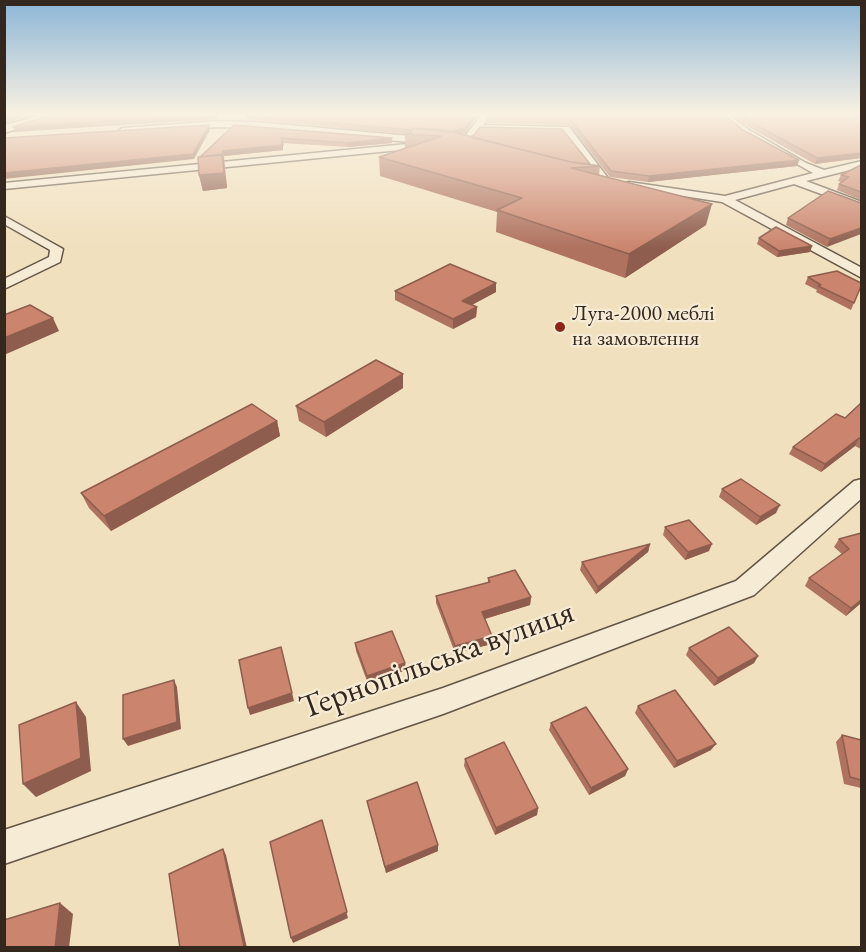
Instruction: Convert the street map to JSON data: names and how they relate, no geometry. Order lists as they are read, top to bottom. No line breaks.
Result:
{"streets":{"street":["Тернопільська вулиця"]},"places":["Луга-2000 меблі на замовлення"]}
